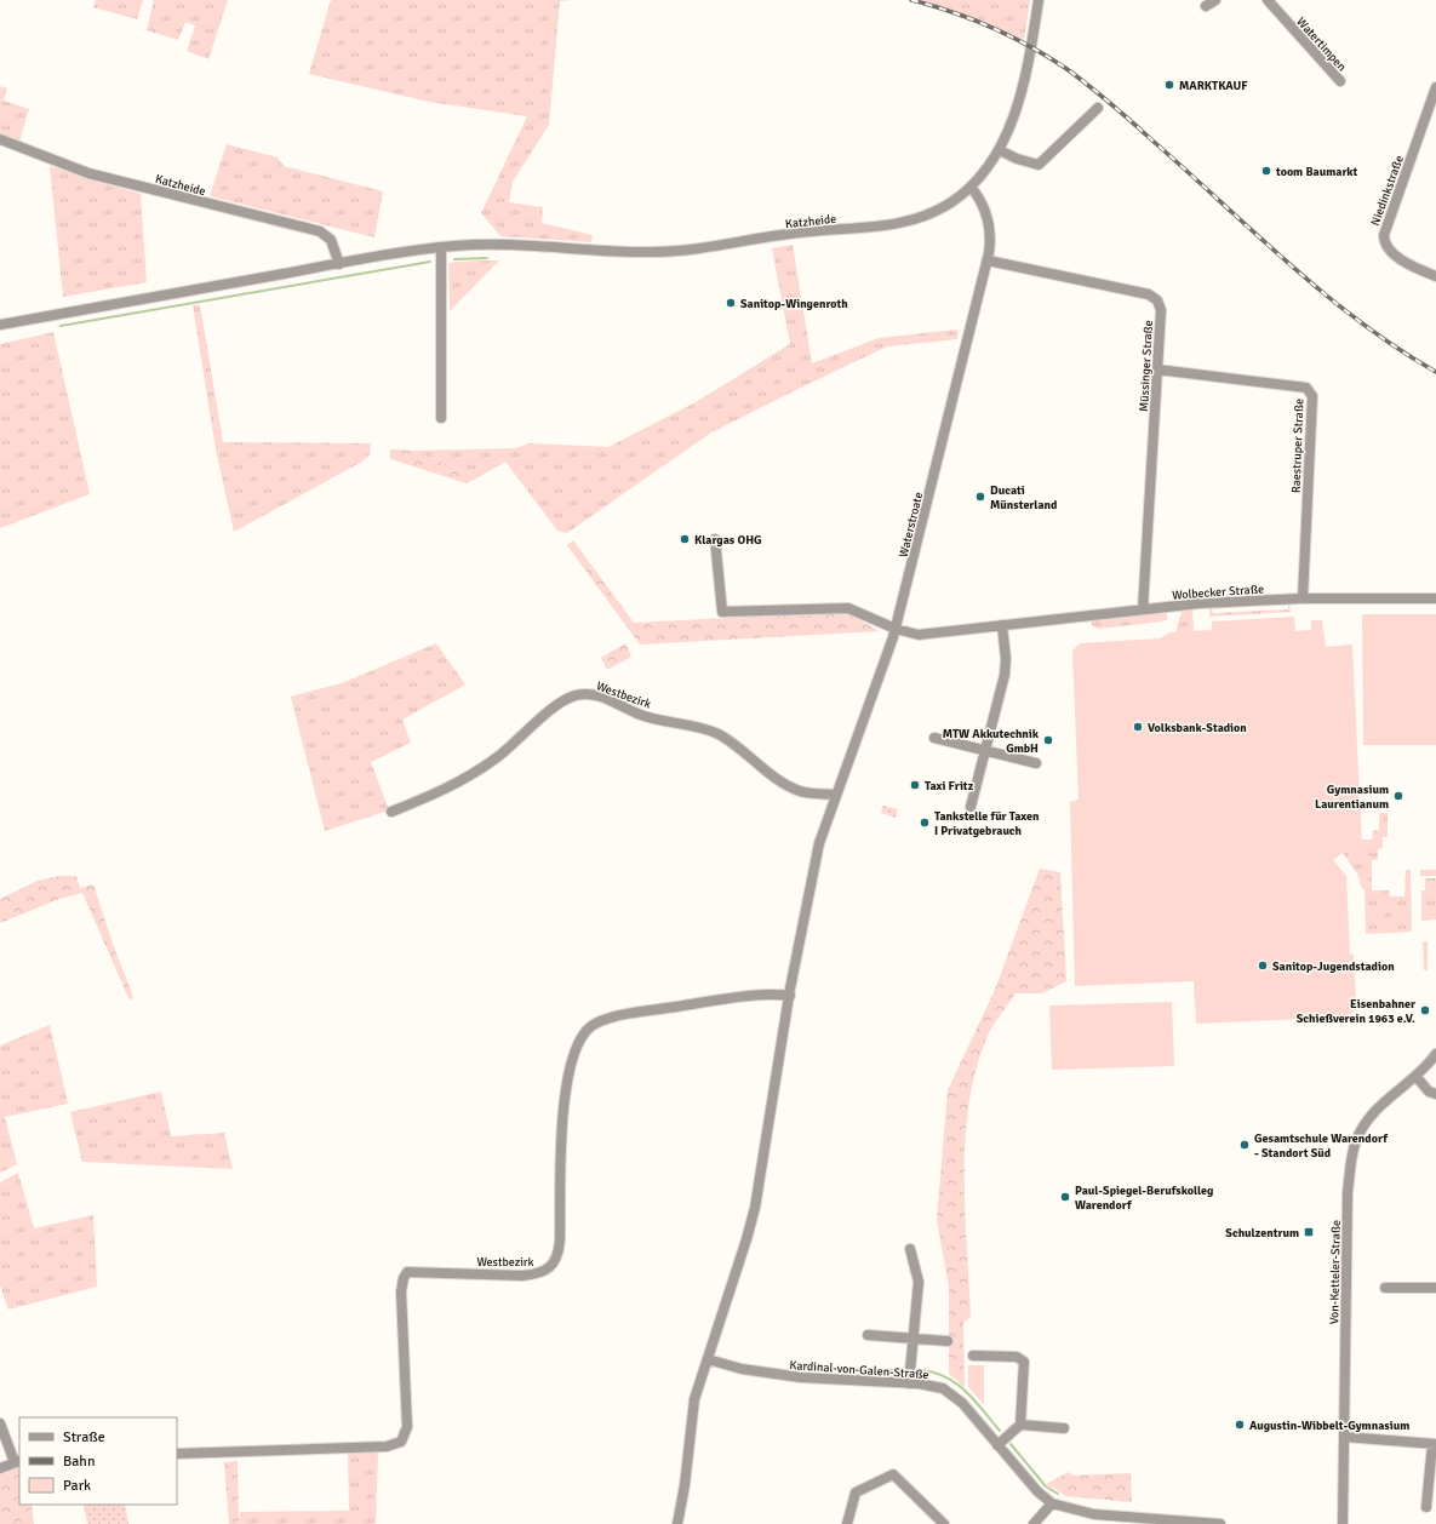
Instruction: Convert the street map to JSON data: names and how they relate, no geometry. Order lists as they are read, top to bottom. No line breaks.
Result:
{"streets":{"street":["Watertimpen","Katzheide","Niedinkstraße","Müssinger Straße","Raestruper Straße","Waterstroate","Wolbecker Straße","Westbezirk","Von-Ketteler-Straße","Kardinal-von-Galen-Straße"]},"crossings":[["Katzheide","Waterstroate"],["Müssinger Straße","Raestruper Straße"],["Müssinger Straße","Waterstroate"],["Müssinger Straße","Wolbecker Straße"],["Raestruper Straße","Wolbecker Straße"],["Waterstroate","Wolbecker Straße"]],"places":{"other":["MARKTKAUF","toom Baumarkt","Sanitop-Wingenroth","Ducati Münsterland","Klargas OHG","Volksbank-Stadion","MTW Akkutechnik GmbH","Taxi Fritz","Gymnasium Laurentianum","Tankstelle für Taxen I Privatgebrauch","Sanitop-Jugendstadion","Eisenbahner Schießverein 1963 e.V.","Gesamtschule Warendorf - Standort Süd","Paul-Spiegel-Berufskolleg Warendorf","Augustin-Wibbelt-Gymnasium"],"transit":["Schulzentrum"]},"legend":["Straße","Bahn","Park"]}
